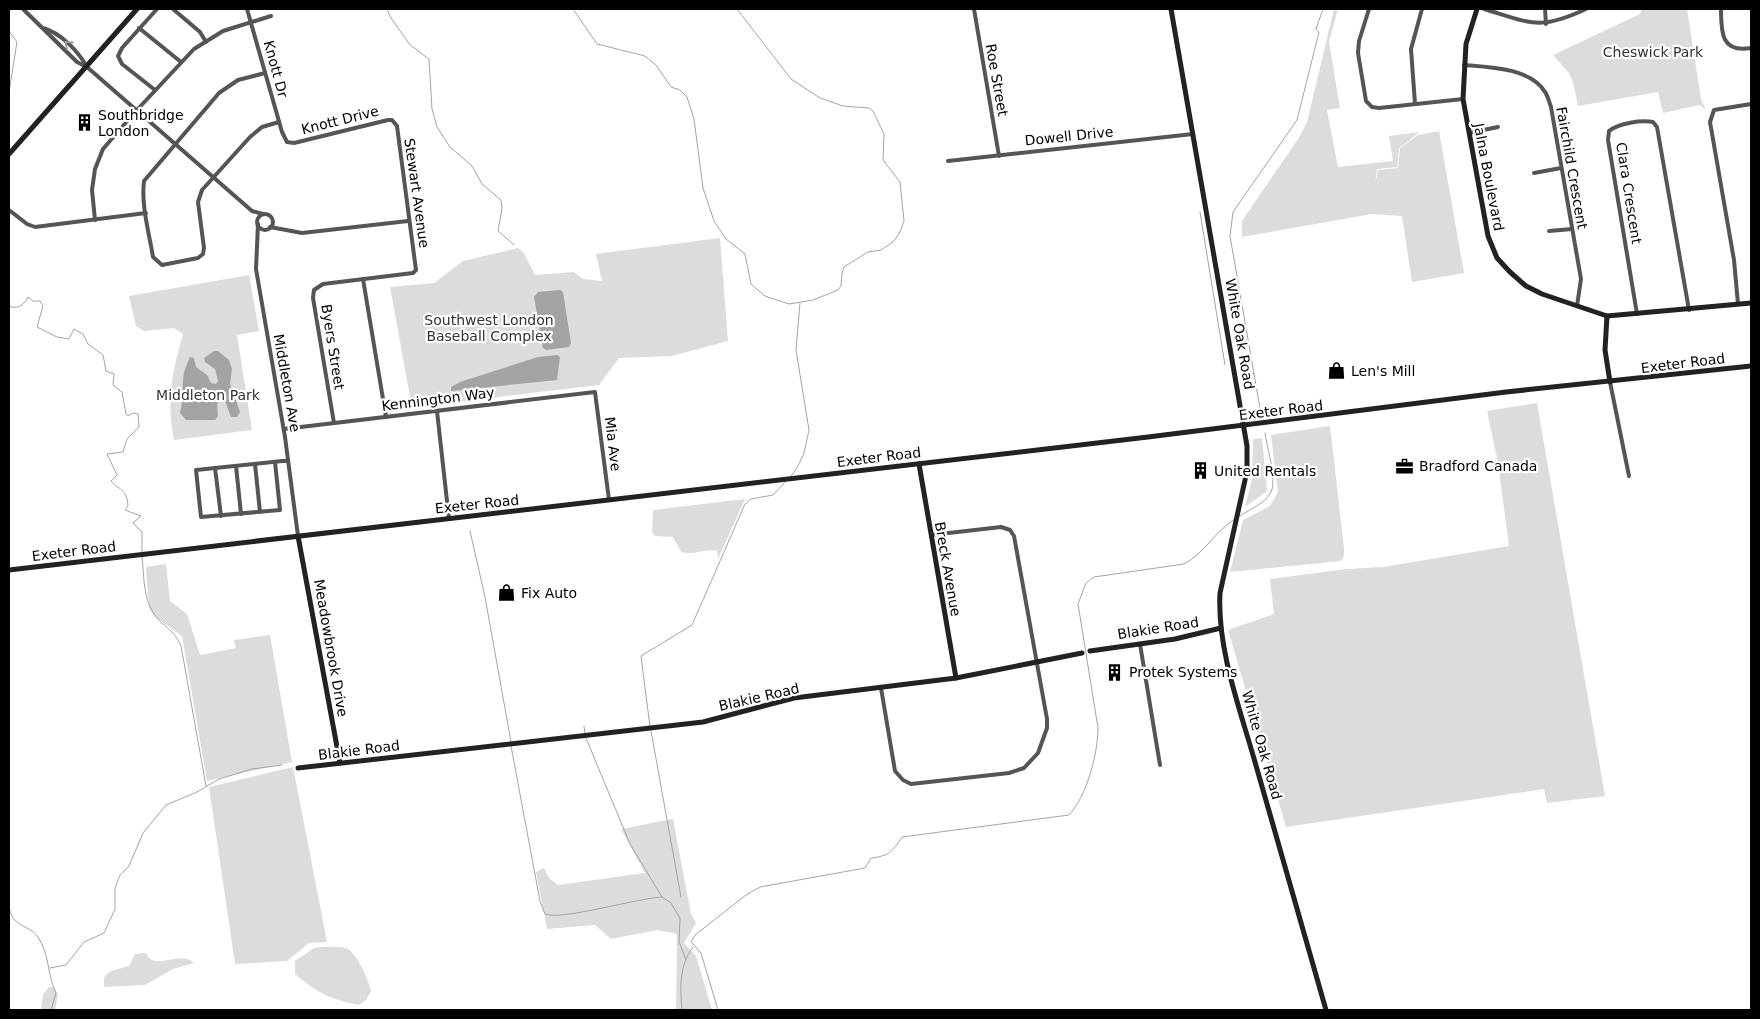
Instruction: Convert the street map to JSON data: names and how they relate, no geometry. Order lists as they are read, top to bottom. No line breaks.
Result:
{"streets":{"street":["Knott Dr","Roe Street","Knott Drive","Dowell Drive","Fairchild Crescent","Jalna Boulevard","Stewart Avenue","Clara Crescent","White Oak Road","Byers Street","Exeter Road","Middleton Ave","Kennington Way","Mia Ave","Breck Avenue","Blakie Road","Meadowbrook Drive"]},"crossings":[["Knott Dr","Knott Drive"],["Roe Street","Dowell Drive"],["Knott Drive","Stewart Avenue"],["Dowell Drive","White Oak Road"],["Fairchild Crescent","Jalna Boulevard"],["Jalna Boulevard","Clara Crescent"],["Stewart Avenue","Byers Street"],["White Oak Road","Exeter Road"],["White Oak Road","Blakie Road"],["Byers Street","Kennington Way"],["Exeter Road","Middleton Ave"],["Exeter Road","Mia Ave"],["Exeter Road","Breck Avenue"],["Exeter Road","Meadowbrook Drive"],["Middleton Ave","Kennington Way"],["Middleton Ave","Meadowbrook Drive"],["Kennington Way","Mia Ave"],["Breck Avenue","Blakie Road"],["Blakie Road","Meadowbrook Drive"]],"parks":["Cheswick Park","Southwest London Baseball Complex","Middleton Park"],"places":{"building":["Southbridge London","United Rentals","Protek Systems"],"shop":["Len's Mill","Fix Auto"],"office":["Bradford Canada"]}}
